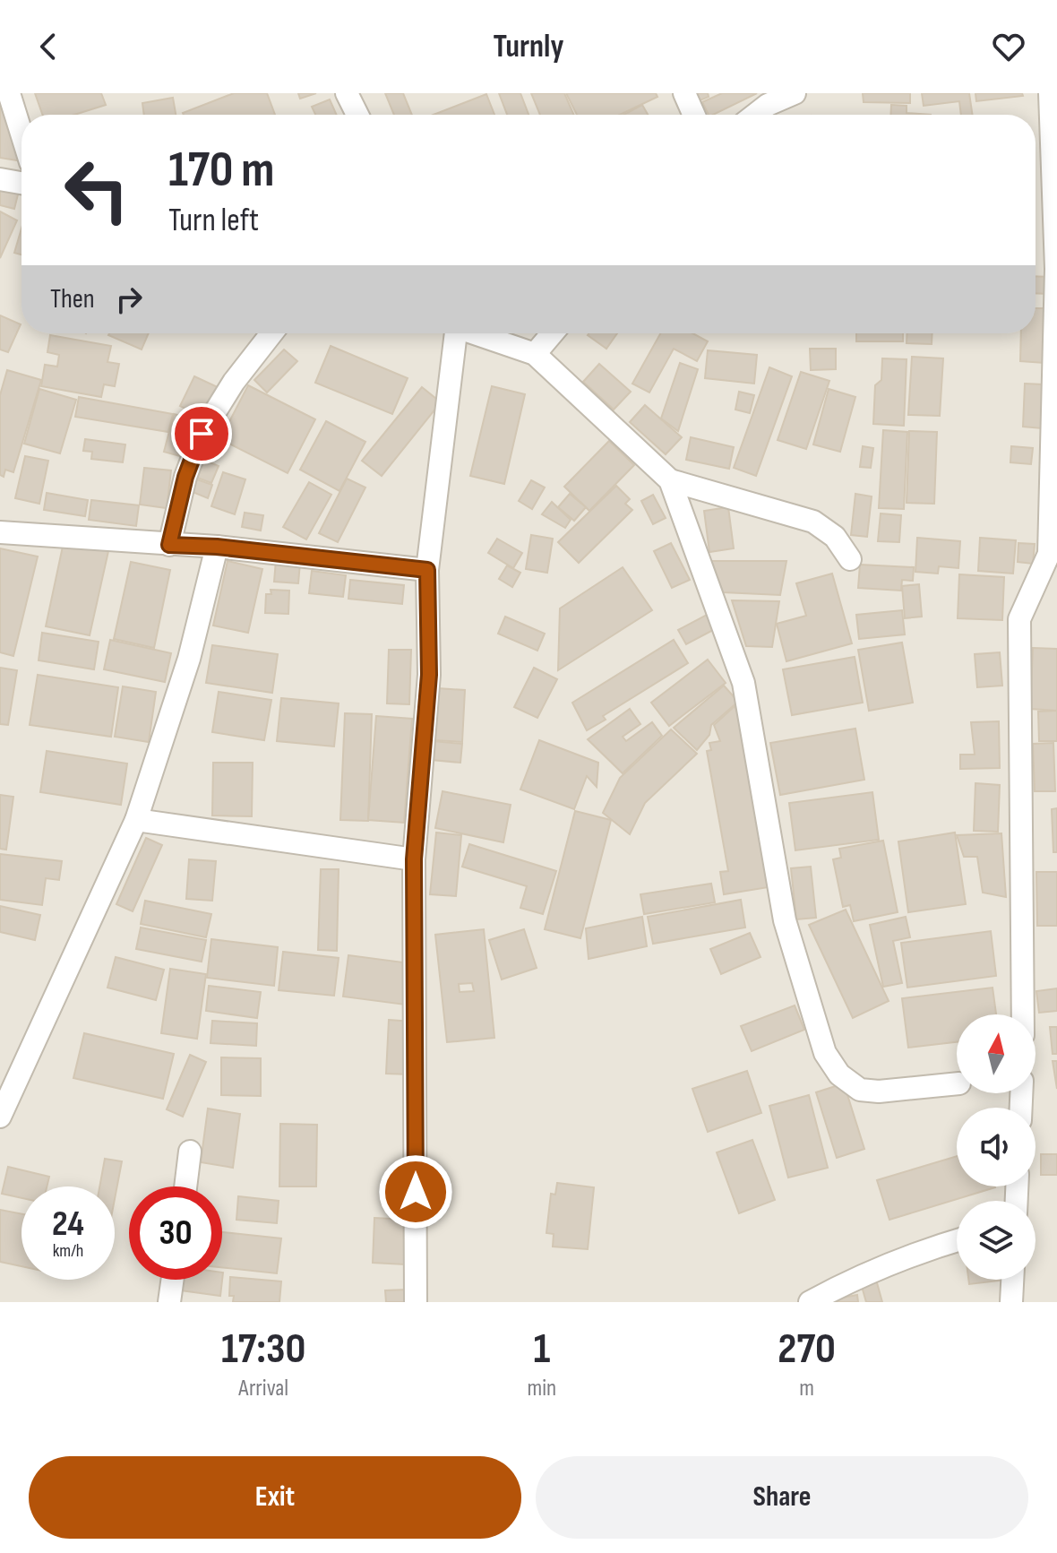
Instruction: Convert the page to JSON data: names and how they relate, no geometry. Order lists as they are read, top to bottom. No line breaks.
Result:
{"north":"top","page":{"header":"Turnly","turn":["170 m","Turn left"],"then":"Then","speed":"24 km/h","limit":"30","eta":["17:30","Arrival","1","min","270","m"],"buttons":["Exit","Share"]}}
